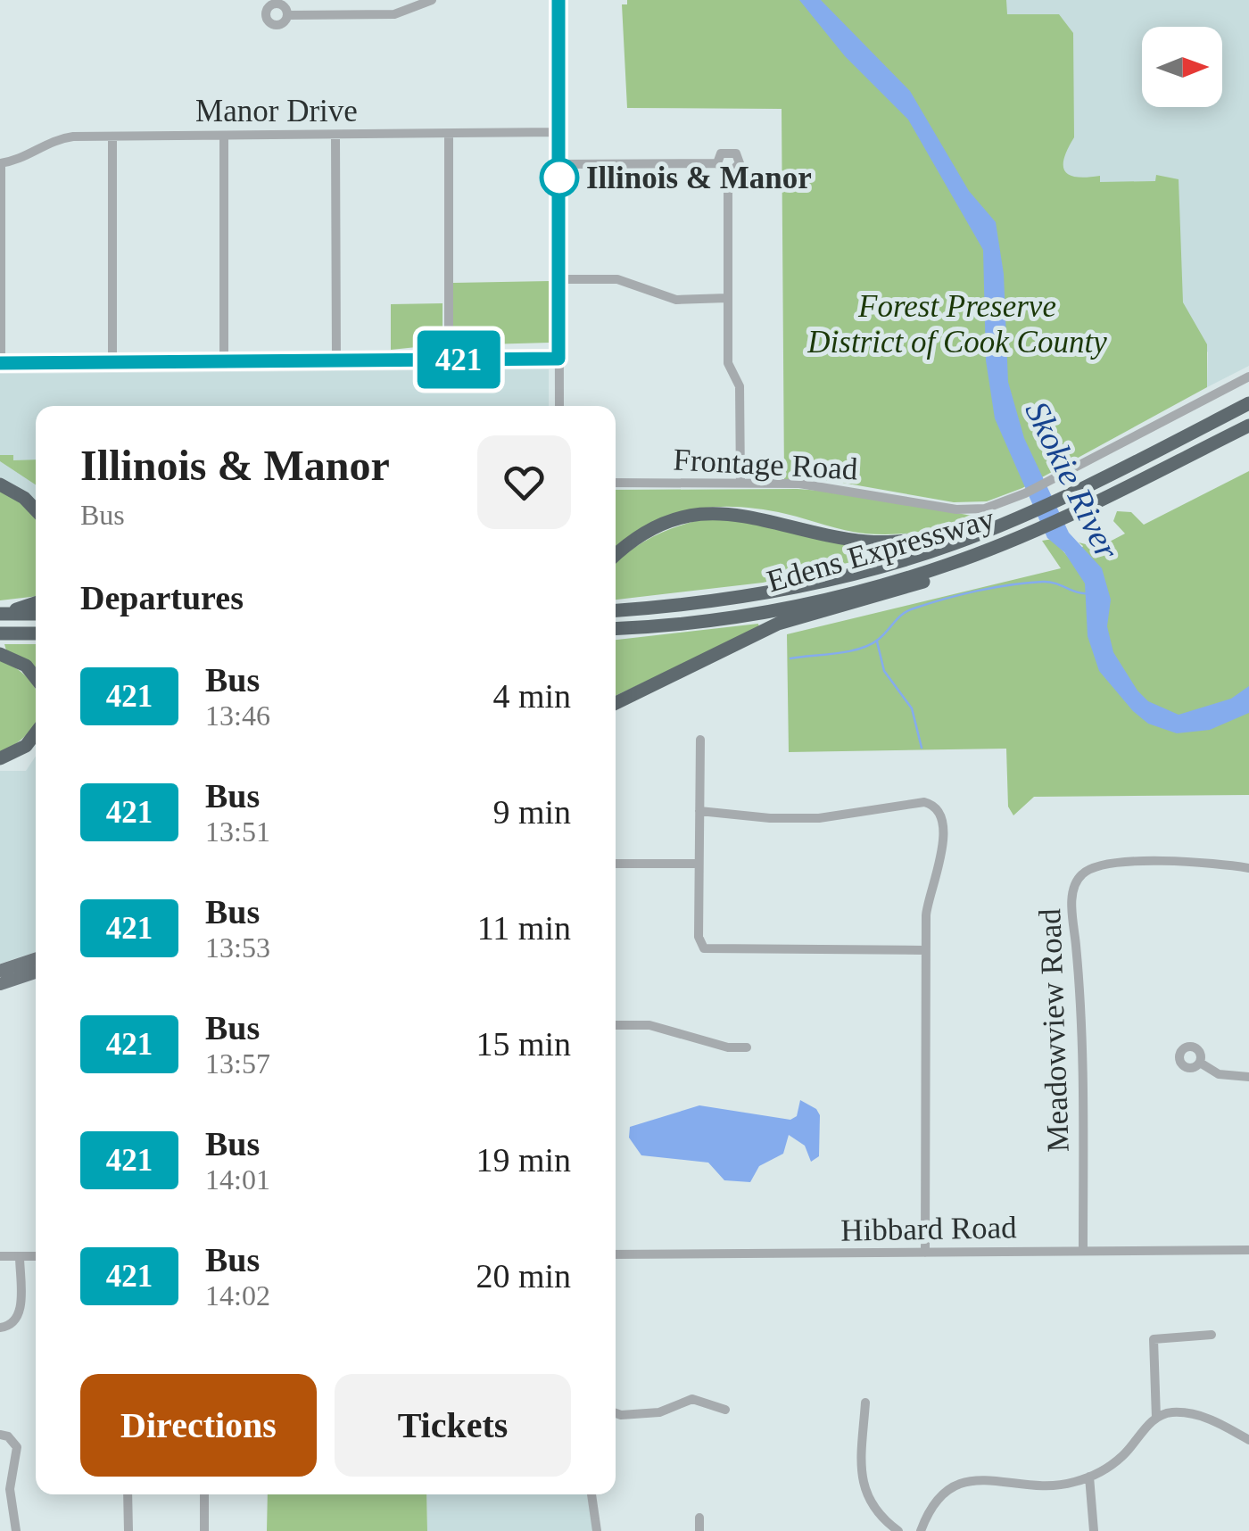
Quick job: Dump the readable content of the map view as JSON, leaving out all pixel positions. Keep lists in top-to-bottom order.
{
  "streets": {
    "highway": ["Edens Expressway"],
    "street": [
      "Manor Drive",
      "Frontage Road",
      "Meadowview Road",
      "Hibbard Road"
    ]
  },
  "crossings": [
    ["Meadowview Road", "Hibbard Road"]
  ],
  "water": ["Skokie River"],
  "parks": ["Forest Preserve District of Cook County"],
  "places": ["Illinois & Manor"],
  "lines": ["bus line 421"],
  "north": "right",
  "page": {
    "on_map": "421",
    "heading": [
      ["Illinois & Manor", "Bus"],
      "Departures"
    ],
    "list": [
      {
        "mark": "421",
        "name": "Bus",
        "note": "13:46",
        "value": "4 min"
      },
      {
        "mark": "421",
        "name": "Bus",
        "note": "13:51",
        "value": "9 min"
      },
      {
        "mark": "421",
        "name": "Bus",
        "note": "13:53",
        "value": "11 min"
      },
      {
        "mark": "421",
        "name": "Bus",
        "note": "13:57",
        "value": "15 min"
      },
      {
        "mark": "421",
        "name": "Bus",
        "note": "14:01",
        "value": "19 min"
      },
      {
        "mark": "421",
        "name": "Bus",
        "note": "14:02",
        "value": "20 min"
      }
    ],
    "buttons": ["Directions", "Tickets"]
  }
}
